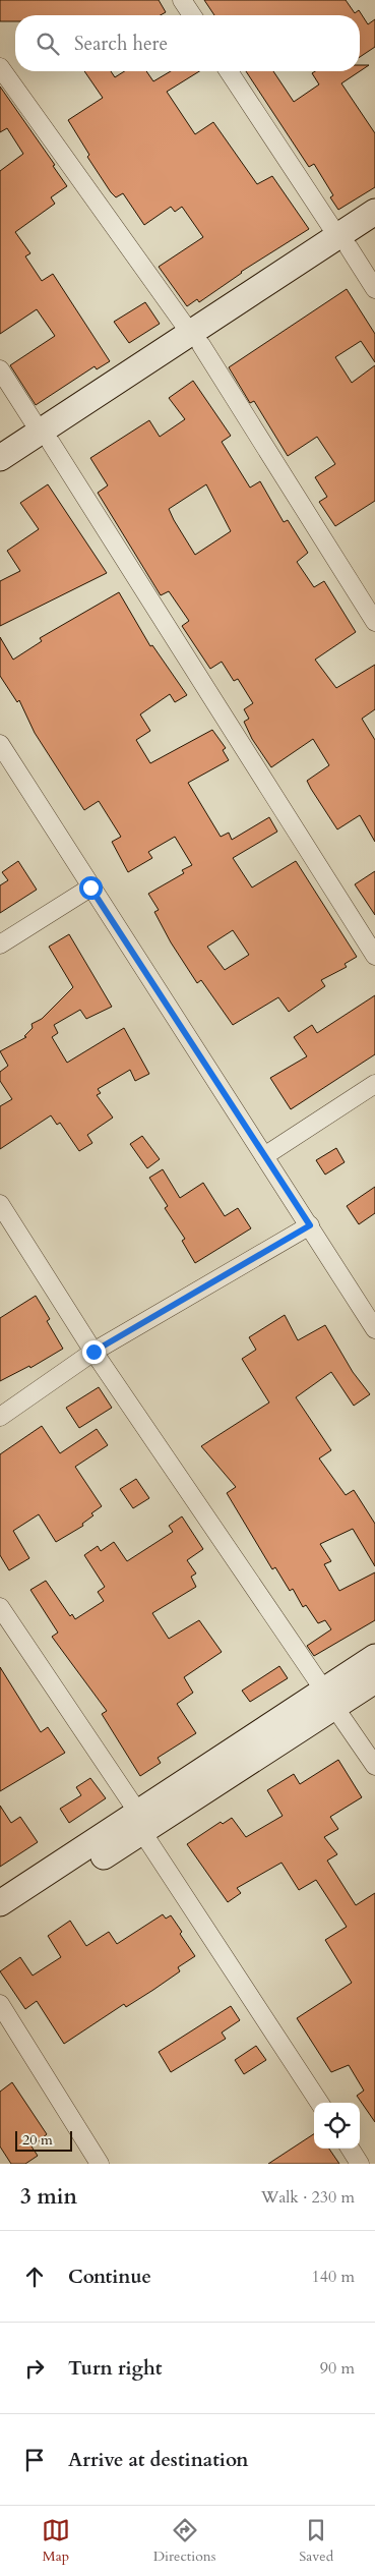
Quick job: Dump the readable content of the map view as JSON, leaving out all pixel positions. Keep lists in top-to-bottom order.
{
  "scale_bar": "20 m",
  "page": {
    "search": "Search here",
    "scale": "20 m",
    "heading": ["3 min", "Walk · 230 m"],
    "list": [
      ["Continue", "140 m"],
      ["Turn right", "90 m"],
      "Arrive at destination"
    ],
    "nav": ["Map", "Directions", "Saved"]
  }
}
